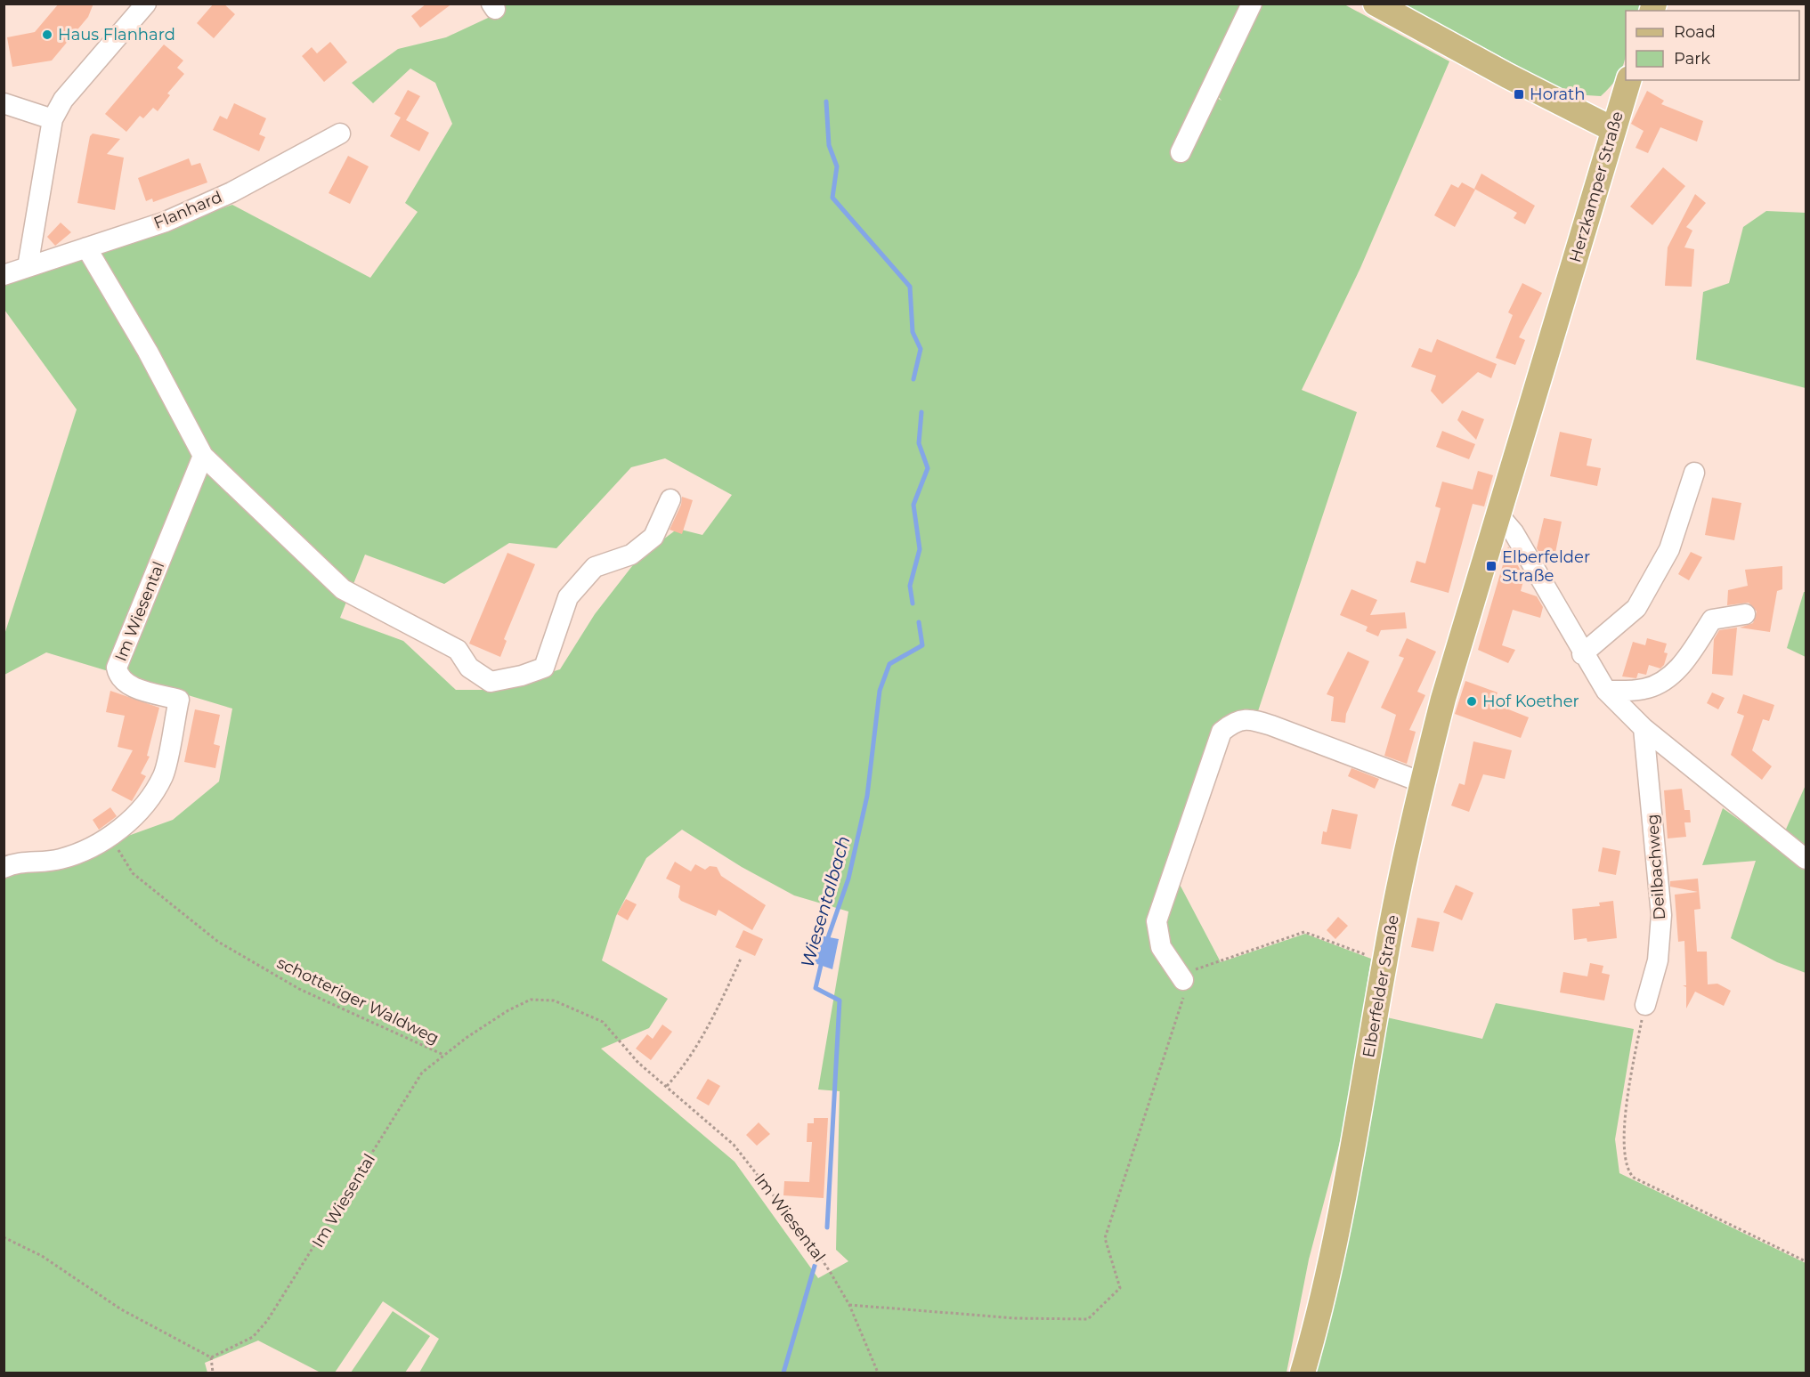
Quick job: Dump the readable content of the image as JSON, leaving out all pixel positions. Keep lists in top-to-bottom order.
{
  "streets": {
    "main road": ["Herzkamper Straße", "Elberfelder Straße"],
    "street": ["Flanhard", "Im Wiesental", "Deilbachweg"],
    "path": ["schotteriger Waldweg"]
  },
  "crossings": [
    ["Herzkamper Straße", "Elberfelder Straße"],
    ["Im Wiesental", "schotteriger Waldweg"]
  ],
  "water": ["Wiesentalbach"],
  "places": {
    "other": ["Haus Flanhard", "Hof Koether"],
    "transit": ["Horath", "Elberfelder Straße"]
  },
  "legend": ["Road", "Park"]
}
